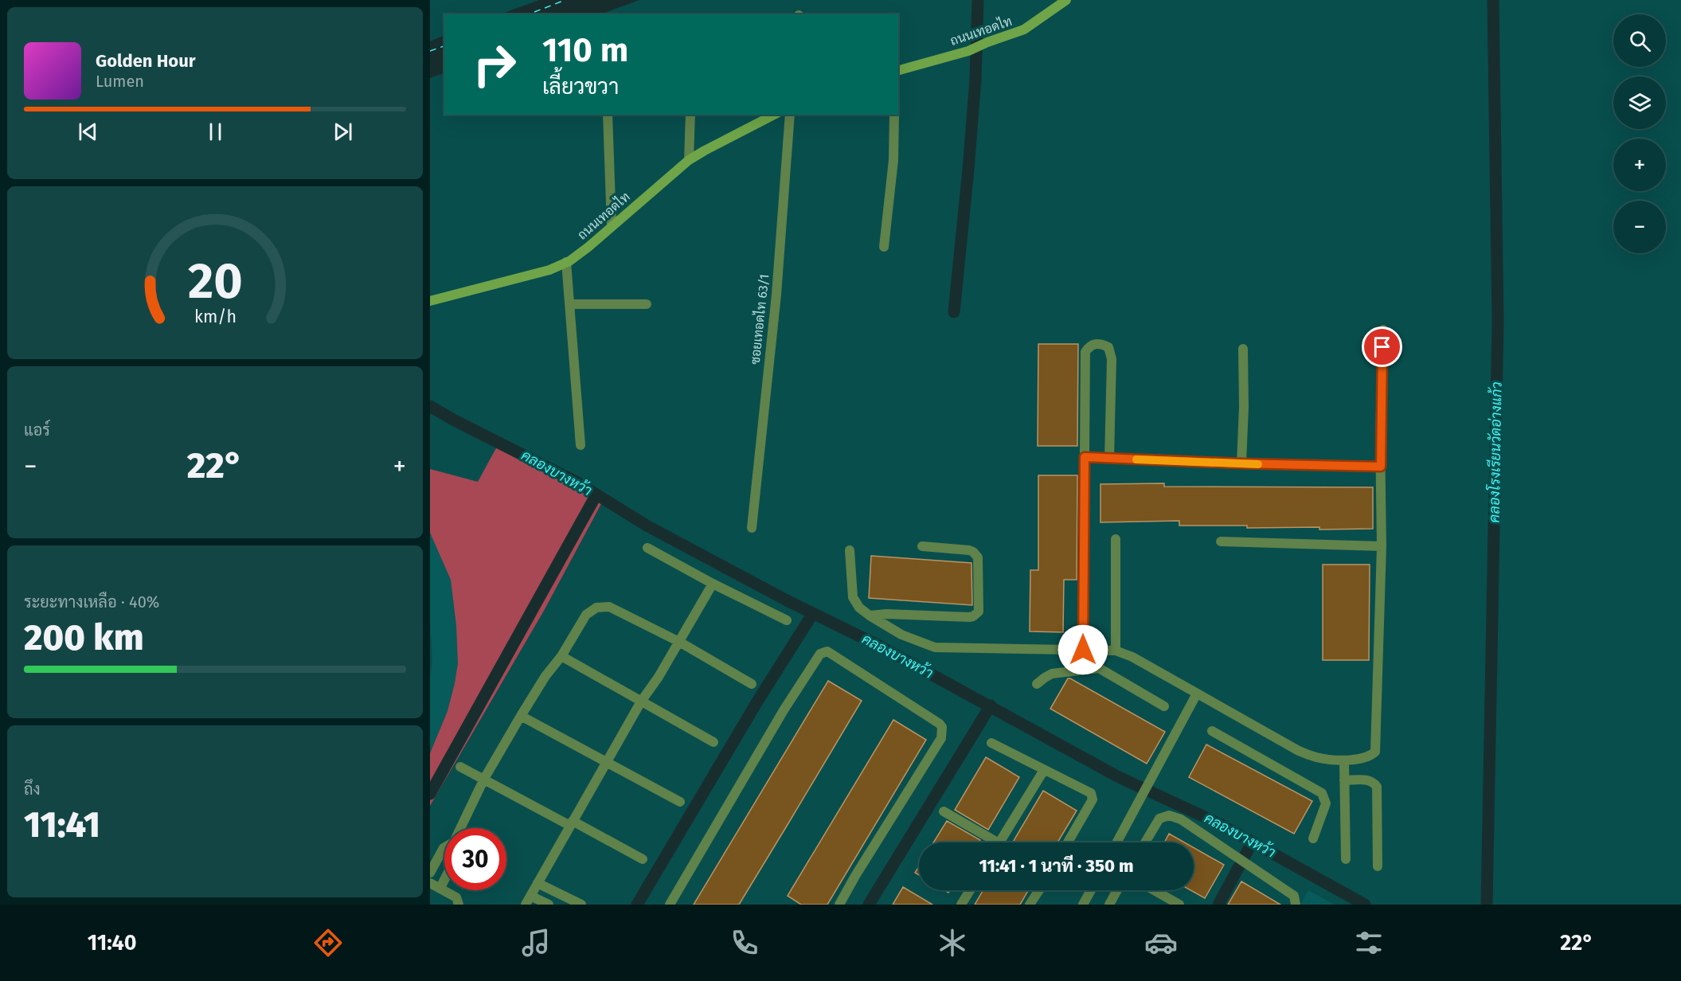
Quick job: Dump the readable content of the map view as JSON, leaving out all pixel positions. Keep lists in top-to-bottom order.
{
  "streets": {
    "main road": ["ถนนเทอดไท"],
    "street": ["ซอยเทอดไท 63/1"]
  },
  "water": ["คลองโรงเรียนวัดอ่างแก้ว", "คลองบางหว้า"],
  "page": {
    "map_buttons": ["+", "−"],
    "turn": ["110 m", "เลี้ยวขวา"],
    "song": ["Golden Hour", "Lumen"],
    "tile": [
      "แอร์",
      ["ระยะทางเหลือ · 40%", "200 km"],
      ["ถึง", "11:41"]
    ],
    "heat": ["−", "22°", "+"],
    "limit": "30",
    "trip": "11:41 · 1 นาที · 350 m",
    "tabs": ["11:40", "22°"],
    "gauge": ["20", "km/h"]
  }
}
